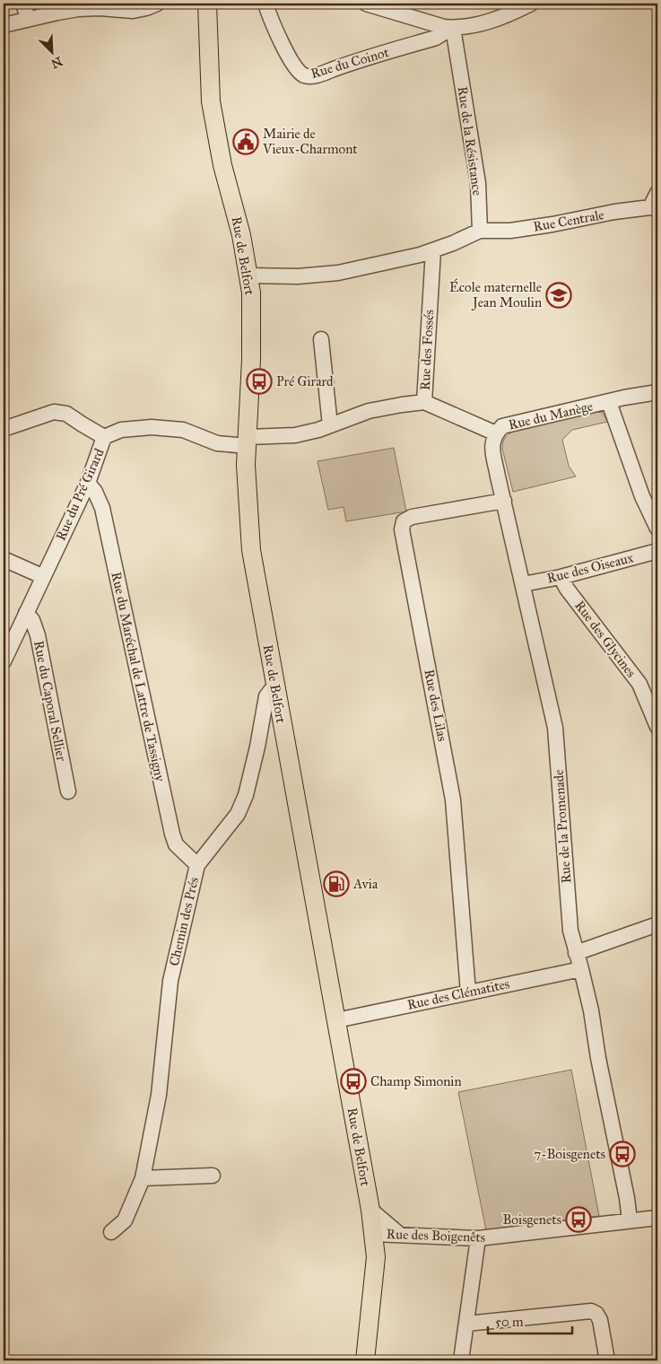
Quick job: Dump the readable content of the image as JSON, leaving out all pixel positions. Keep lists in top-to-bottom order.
{
  "streets": {
    "main road": ["Rue de Belfort"],
    "street": [
      "Rue du Coinot",
      "Rue de la Résistance",
      "Rue Centrale",
      "Rue des Fossés",
      "Rue du Manège",
      "Rue du Pré Girard",
      "Rue des Oiseaux",
      "Rue des Glycines",
      "Rue du Maréchal de Lattre de Tassigny",
      "Rue du Caporal Sellier",
      "Rue des Lilas",
      "Rue de la Promenade",
      "Chemin des Prés",
      "Rue des Clématites",
      "Rue des Boigenêts"
    ]
  },
  "crossings": [
    ["Rue du Coinot", "Rue de la Résistance"],
    ["Rue de la Résistance", "Rue Centrale"],
    ["Rue de Belfort", "Rue des Fossés"],
    ["Rue de Belfort", "Rue du Pré Girard"],
    ["Rue de Belfort", "Chemin des Prés"],
    ["Rue de Belfort", "Rue des Clématites"],
    ["Rue de Belfort", "Rue des Boigenêts"],
    ["Rue des Fossés", "Rue du Manège"],
    ["Rue des Fossés", "Rue du Pré Girard"],
    ["Rue du Manège", "Rue de la Promenade"],
    ["Rue du Pré Girard", "Rue du Maréchal de Lattre de Tassigny"],
    ["Rue du Pré Girard", "Rue du Caporal Sellier"],
    ["Rue des Oiseaux", "Rue des Glycines"],
    ["Rue des Oiseaux", "Rue de la Promenade"],
    ["Rue du Maréchal de Lattre de Tassigny", "Chemin des Prés"],
    ["Rue des Lilas", "Rue de la Promenade"],
    ["Rue des Lilas", "Rue des Clématites"],
    ["Rue de la Promenade", "Rue des Clématites"],
    ["Rue de la Promenade", "Rue des Boigenêts"]
  ],
  "places": {
    "public building": ["Mairie de Vieux-Charmont"],
    "school or university": ["École maternelle Jean Moulin"],
    "bus stop": [
      "Pré Girard",
      "Champ Simonin",
      "7-Boisgenets",
      "Boisgenets"
    ],
    "fuel station": ["Avia"]
  },
  "scale_bar": "50 m",
  "north": "bottom right"
}
